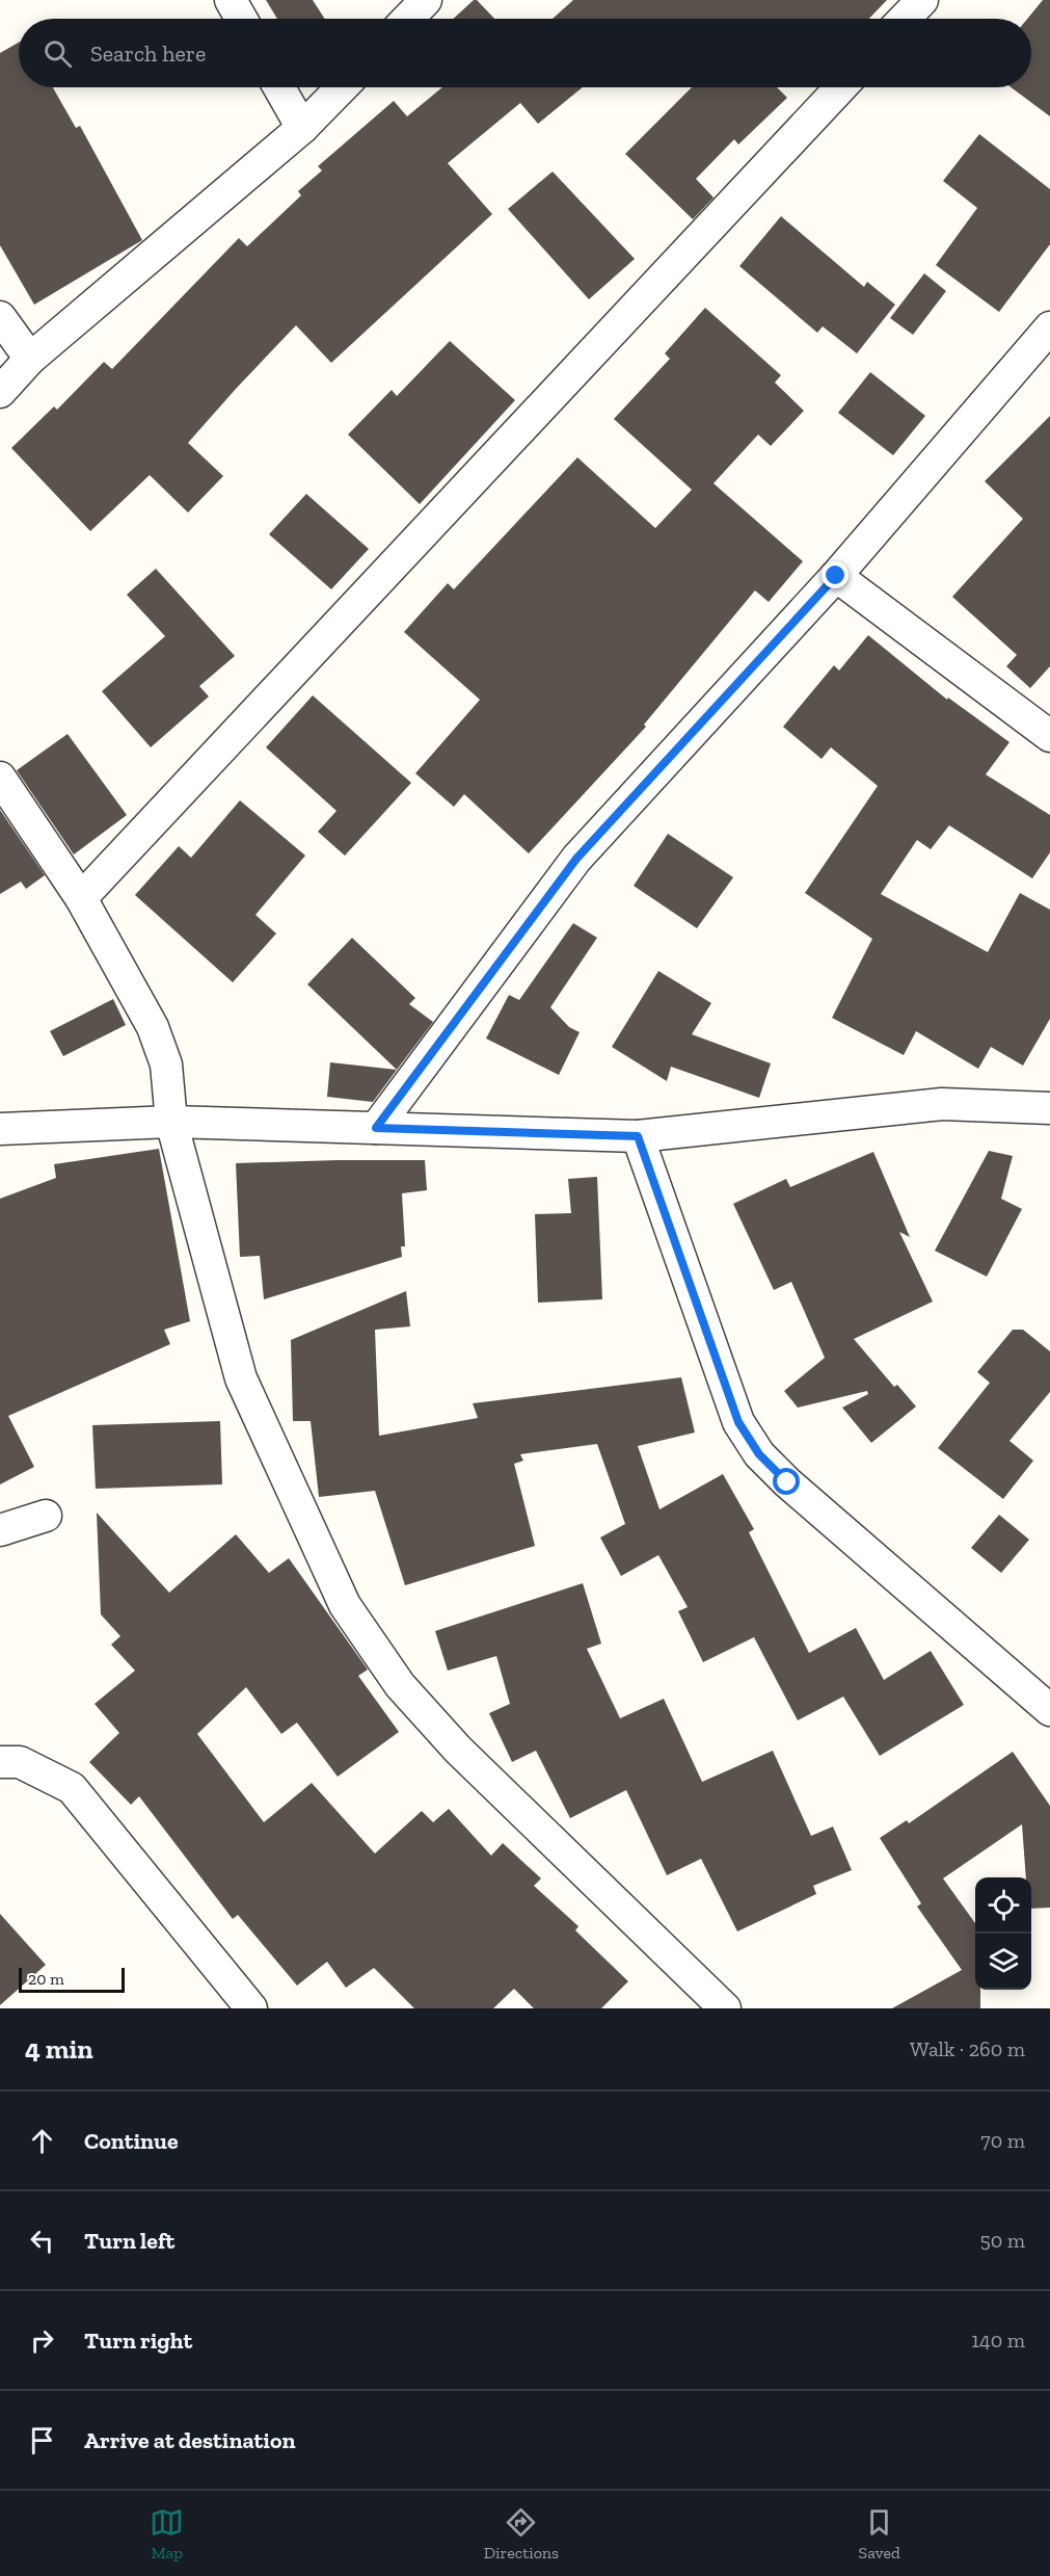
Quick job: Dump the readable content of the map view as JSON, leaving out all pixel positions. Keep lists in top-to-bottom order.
{
  "scale_bar": "20 m",
  "page": {
    "search": "Search here",
    "scale": "20 m",
    "heading": ["4 min", "Walk · 260 m"],
    "list": [
      ["Continue", "70 m"],
      ["Turn left", "50 m"],
      ["Turn right", "140 m"],
      "Arrive at destination"
    ],
    "nav": ["Map", "Directions", "Saved"]
  }
}
